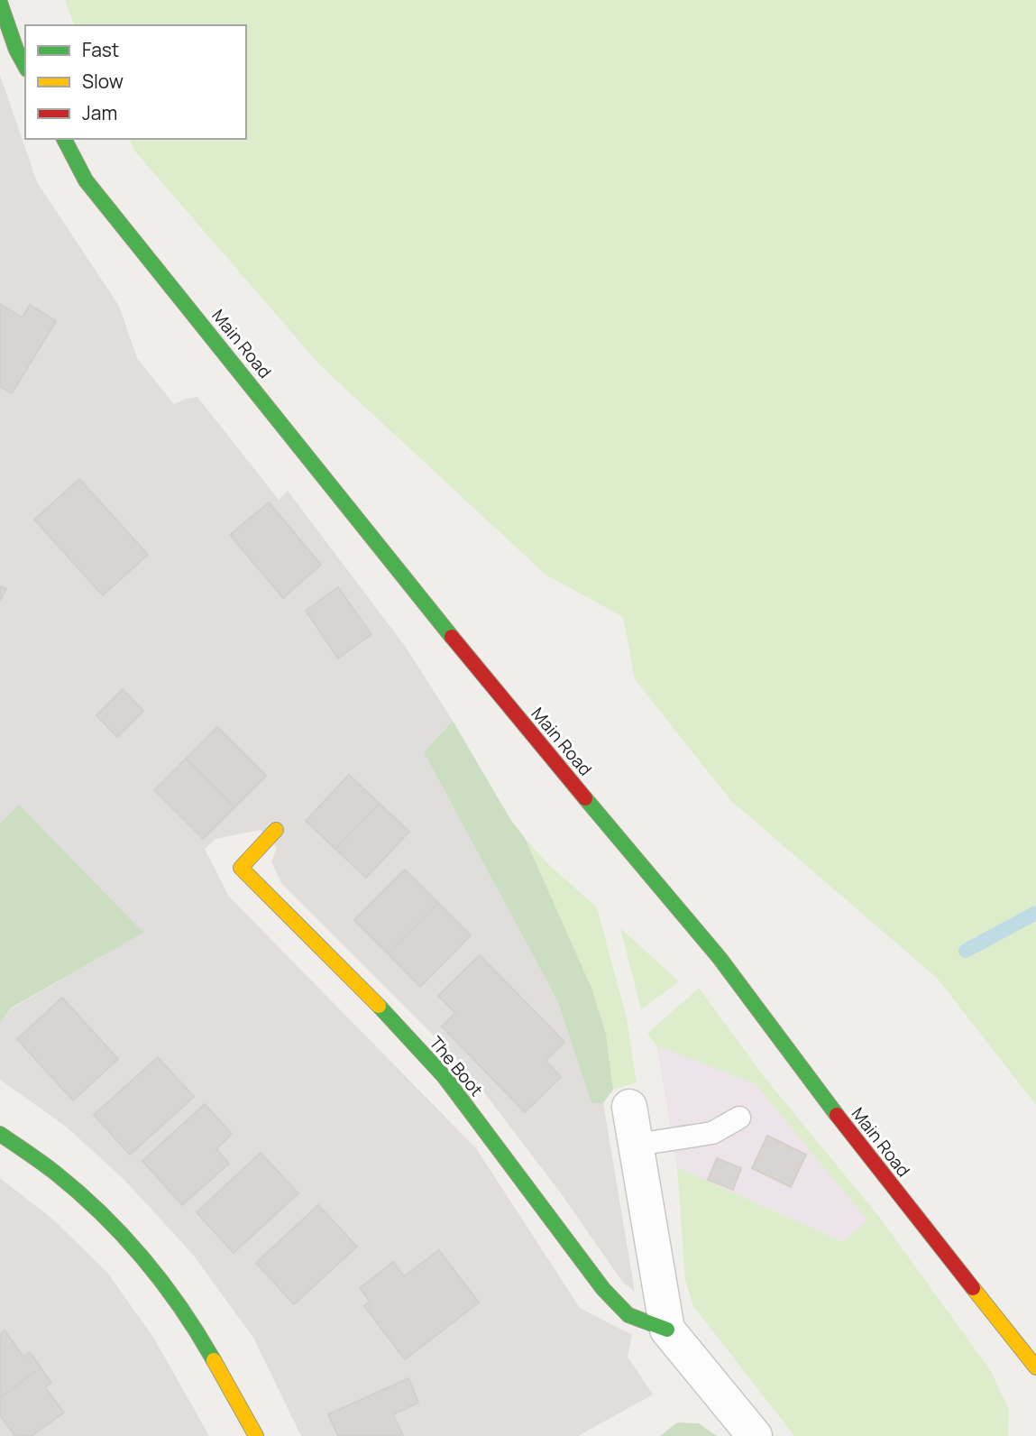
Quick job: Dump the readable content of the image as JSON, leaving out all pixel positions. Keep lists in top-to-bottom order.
{
  "streets": {
    "main road": ["Main Road", "The Boot"]
  },
  "legend": ["Fast", "Slow", "Jam"]
}
